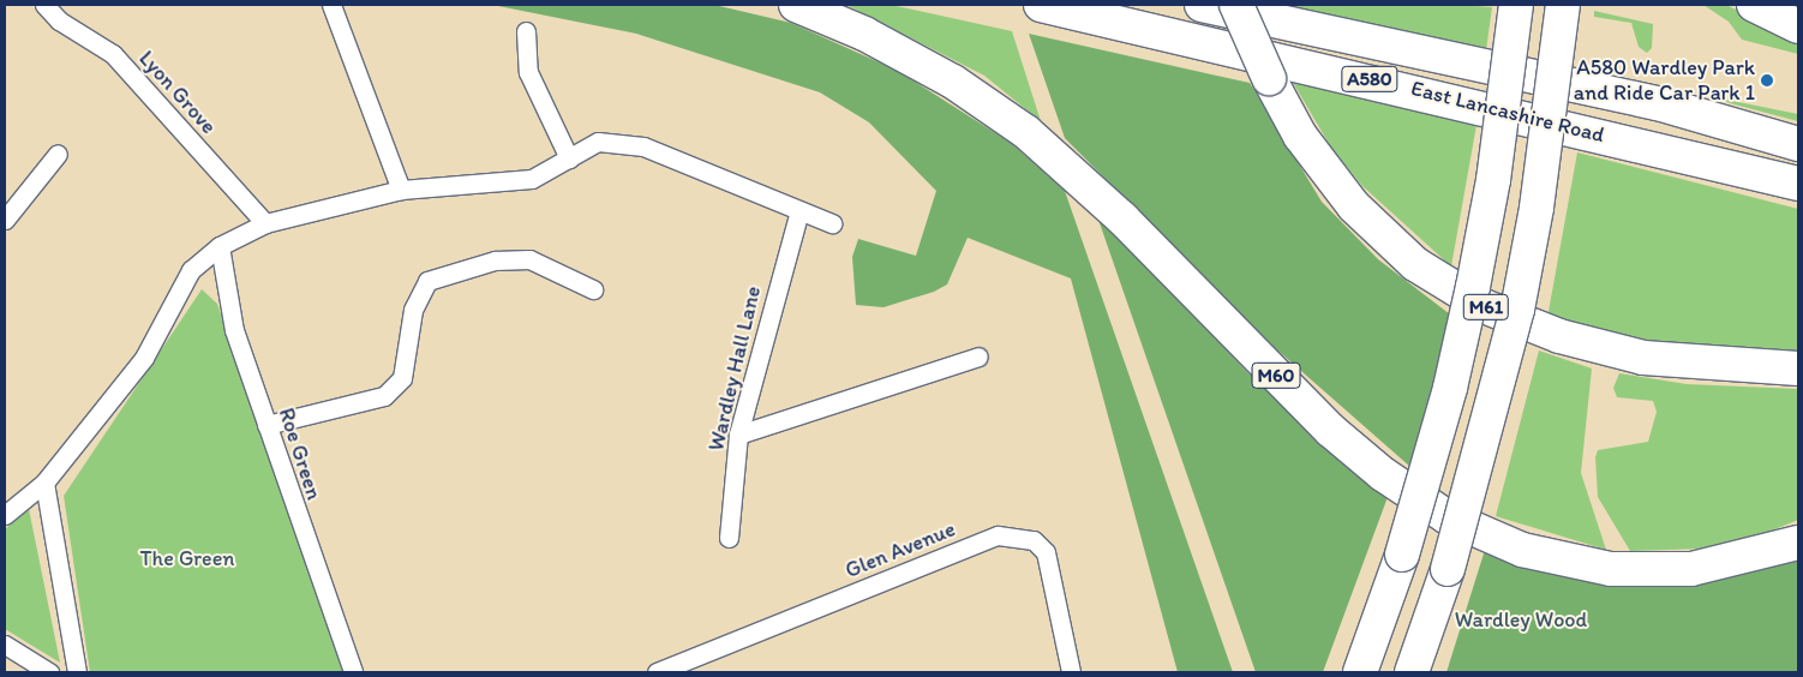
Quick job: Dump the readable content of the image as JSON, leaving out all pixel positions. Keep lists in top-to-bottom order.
{
  "streets": {
    "highway": [
      "A580",
      "East Lancashire Road",
      "M61",
      "M60"
    ],
    "street": [
      "Lyon Grove",
      "Wardley Hall Lane",
      "Roe Green",
      "Glen Avenue"
    ]
  },
  "parks": ["The Green", "Wardley Wood"],
  "places": ["A580 Wardley Park and Ride Car Park 1"]
}
